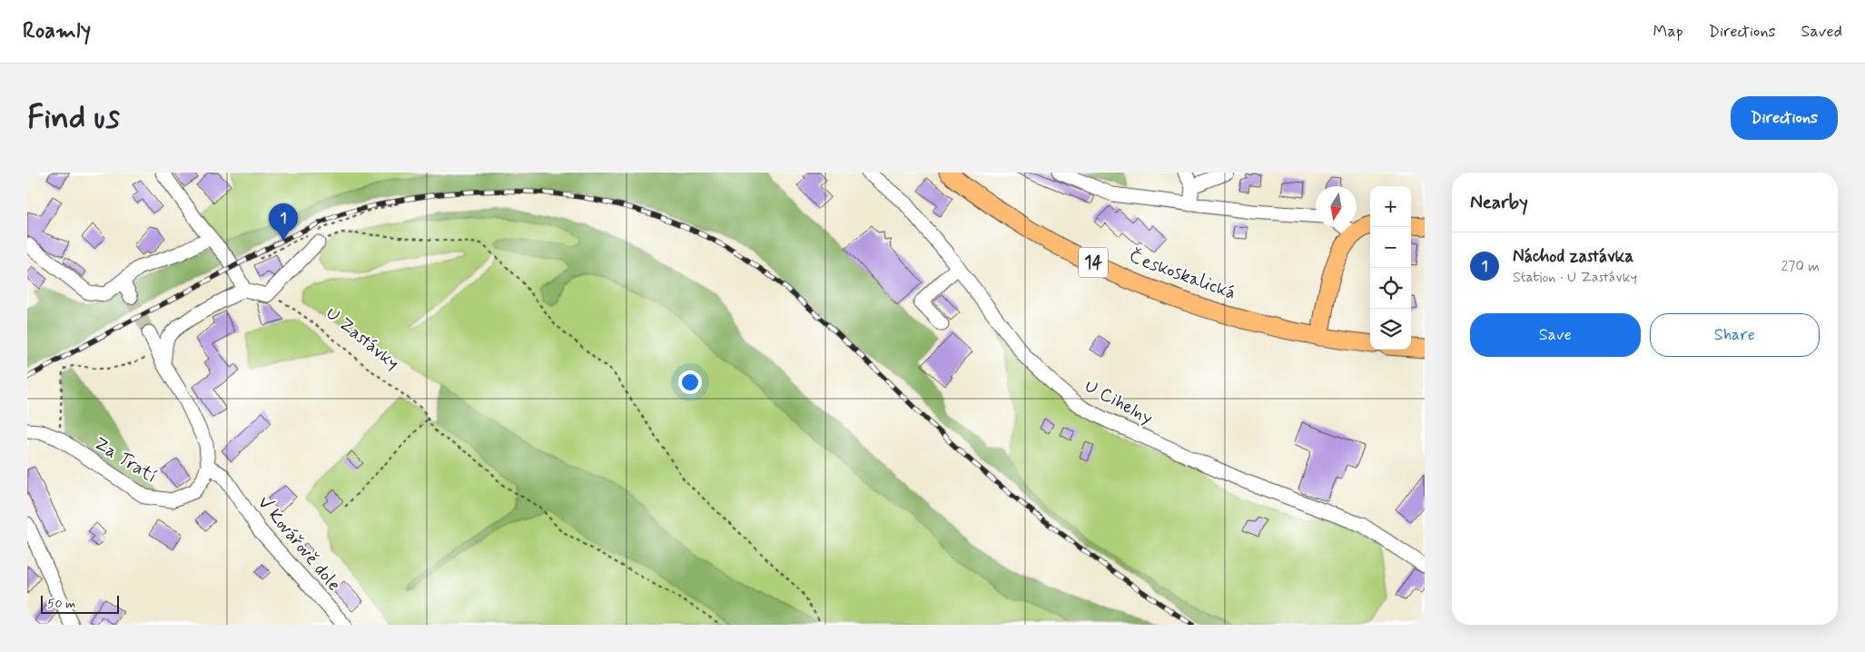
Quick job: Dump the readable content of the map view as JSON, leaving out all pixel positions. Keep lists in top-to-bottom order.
{
  "streets": {
    "main road": ["14", "Českoskalická"],
    "street": ["U Cihelny", "Za Tratí", "V Kovářově dole"],
    "path": ["U Zastávky"]
  },
  "crossings": [
    ["Za Tratí", "V Kovářově dole"]
  ],
  "scale_bar": "50 m",
  "north": "bottom",
  "page": {
    "header": "Roamly",
    "nav": ["Map", "Directions", "Saved"],
    "buttons": [
      "Directions",
      ["Save", "Share"]
    ],
    "title": "Find us",
    "heading": "Nearby",
    "map_buttons": ["+", "−"],
    "pins": "1",
    "list": [
      {
        "mark": "1",
        "name": "Náchod zastávka",
        "note": "Station · U Zastávky",
        "value": "270 m"
      }
    ],
    "scale": "50 m"
  }
}
